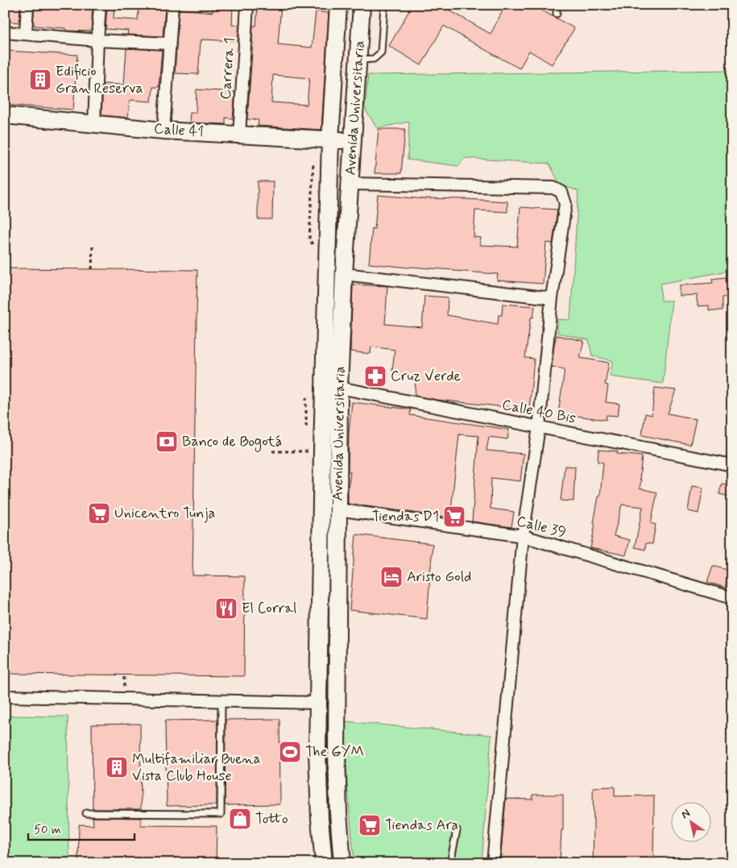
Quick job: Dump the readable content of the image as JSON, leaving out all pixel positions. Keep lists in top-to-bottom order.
{
  "streets": {
    "main road": ["Avenida Universitaria", "Calle 41"],
    "street": ["Carrera 1", "Calle 40 Bis", "Calle 39"]
  },
  "crossings": [
    ["Carrera 1", "Calle 41"],
    ["Avenida Universitaria", "Calle 41"],
    ["Avenida Universitaria", "Calle 40 Bis"],
    ["Avenida Universitaria", "Calle 39"]
  ],
  "places": {
    "building": ["Edificio Gran Reserva", "Multifamiliar Buena Vista Club House"],
    "pharmacy": ["Cruz Verde"],
    "bank": ["Banco de Bogotá"],
    "supermarket": ["Unicentro Tunja", "Tiendas D1", "Tiendas Ara"],
    "hotel": ["Aristo Gold"],
    "restaurant": ["El Corral"],
    "sports": ["The GYM"],
    "shop": ["Totto"]
  },
  "scale_bar": "50 m",
  "north": "top left"
}
